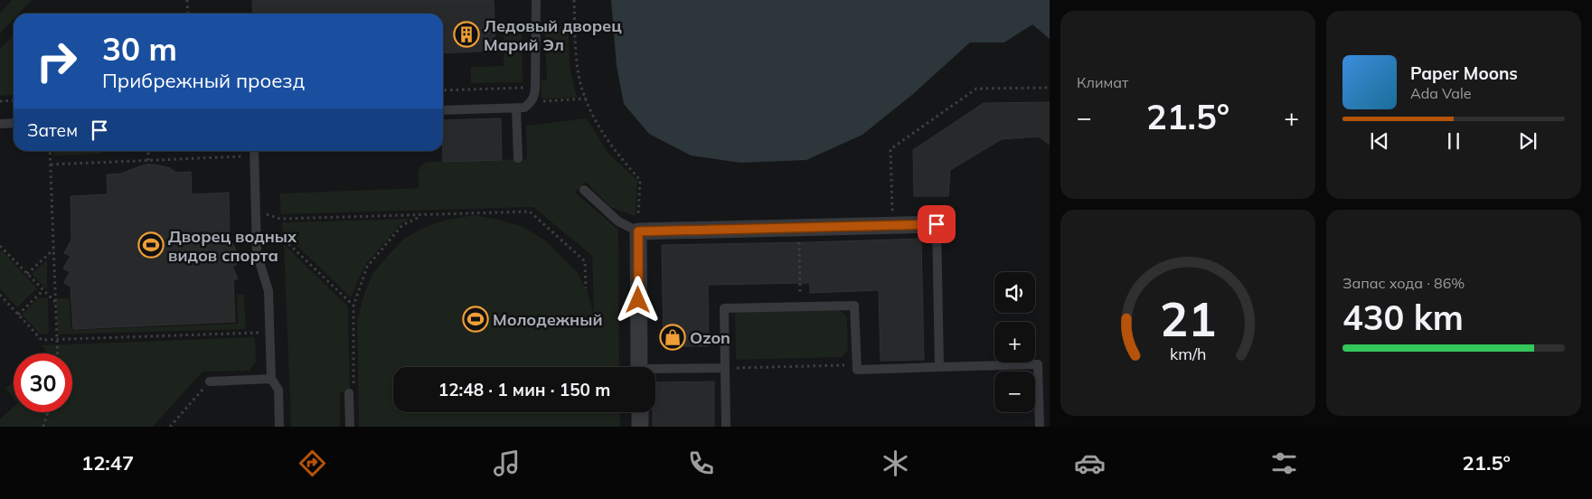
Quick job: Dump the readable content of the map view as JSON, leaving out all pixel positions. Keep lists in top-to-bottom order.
{
  "places": {
    "building": ["Ледовый дворец Марий Эл"],
    "sports": ["Дворец водных видов спорта", "Молодежный"],
    "shop": ["Ozon"]
  },
  "page": {
    "tile": [
      "Климат",
      ["Запас хода · 86%", "430 km"]
    ],
    "turn": ["30 m", "Прибрежный проезд"],
    "song": ["Paper Moons", "Ada Vale"],
    "heat": ["−", "21.5°", "+"],
    "then": "Затем",
    "map_buttons": ["+", "−"],
    "limit": "30",
    "trip": "12:48 · 1 мин · 150 m",
    "tabs": ["12:47", "21.5°"],
    "gauge": ["21", "km/h"]
  }
}
